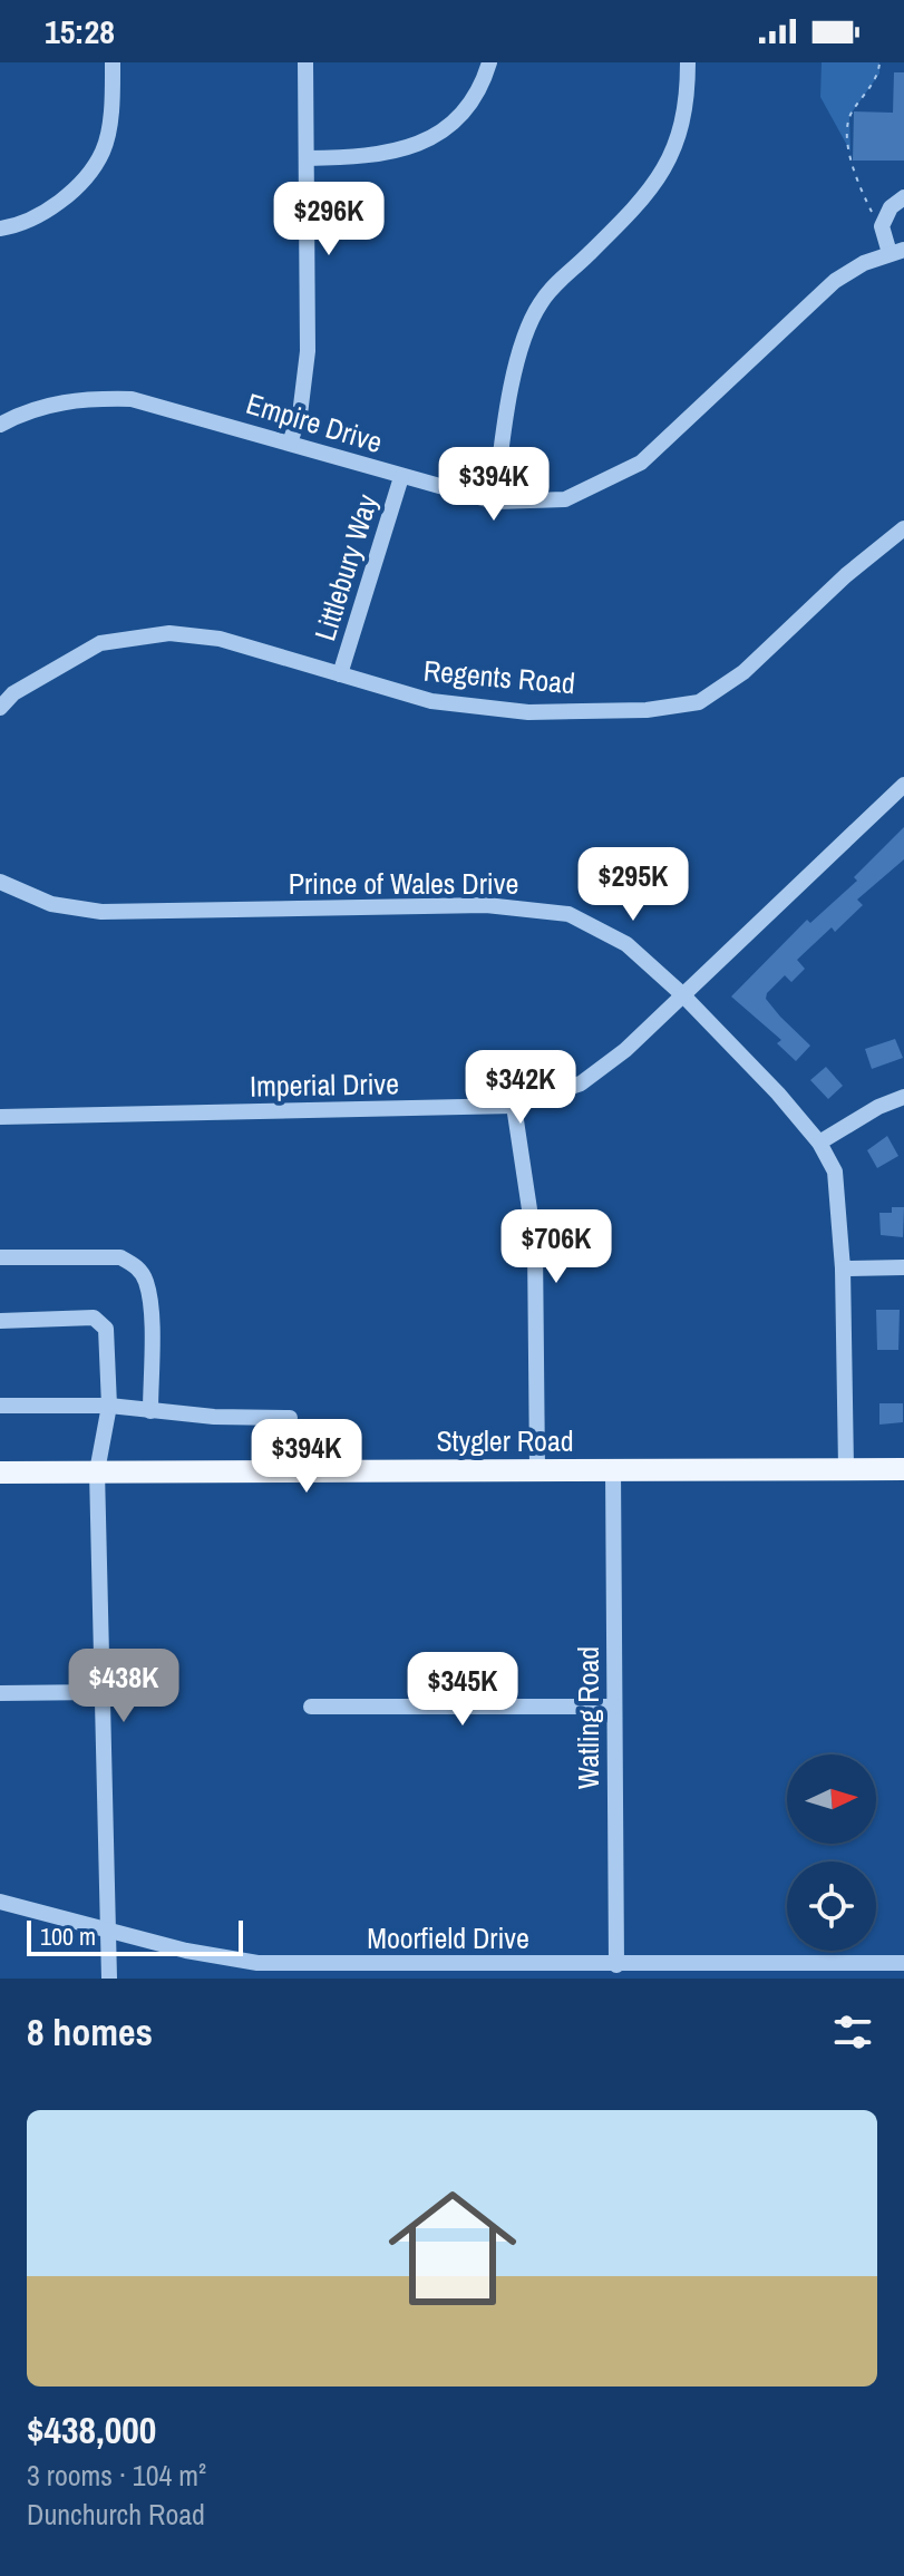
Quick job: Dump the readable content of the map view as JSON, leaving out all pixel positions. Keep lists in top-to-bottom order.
{
  "streets": {
    "main road": ["Stygler Road"],
    "street": [
      "Empire Drive",
      "Littlebury Way",
      "Regents Road",
      "Prince of Wales Drive",
      "Imperial Drive",
      "Watling Road",
      "Moorfield Drive"
    ]
  },
  "crossings": [
    ["Empire Drive", "Littlebury Way"],
    ["Littlebury Way", "Regents Road"],
    ["Prince of Wales Drive", "Imperial Drive"],
    ["Prince of Wales Drive", "Stygler Road"],
    ["Stygler Road", "Watling Road"],
    ["Watling Road", "Moorfield Drive"]
  ],
  "scale_bar": "100 m",
  "north": "right",
  "page": {
    "status": "15:28",
    "price": [
      "$296K",
      "$394K",
      "$295K",
      "$342K",
      "$706K",
      "$394K",
      "$438K",
      "$345K"
    ],
    "scale": "100 m",
    "heading": "8 homes",
    "list": [
      {
        "name": "$438,000",
        "note": "3 rooms · 104 m² · Dunchurch Road"
      }
    ]
  }
}
